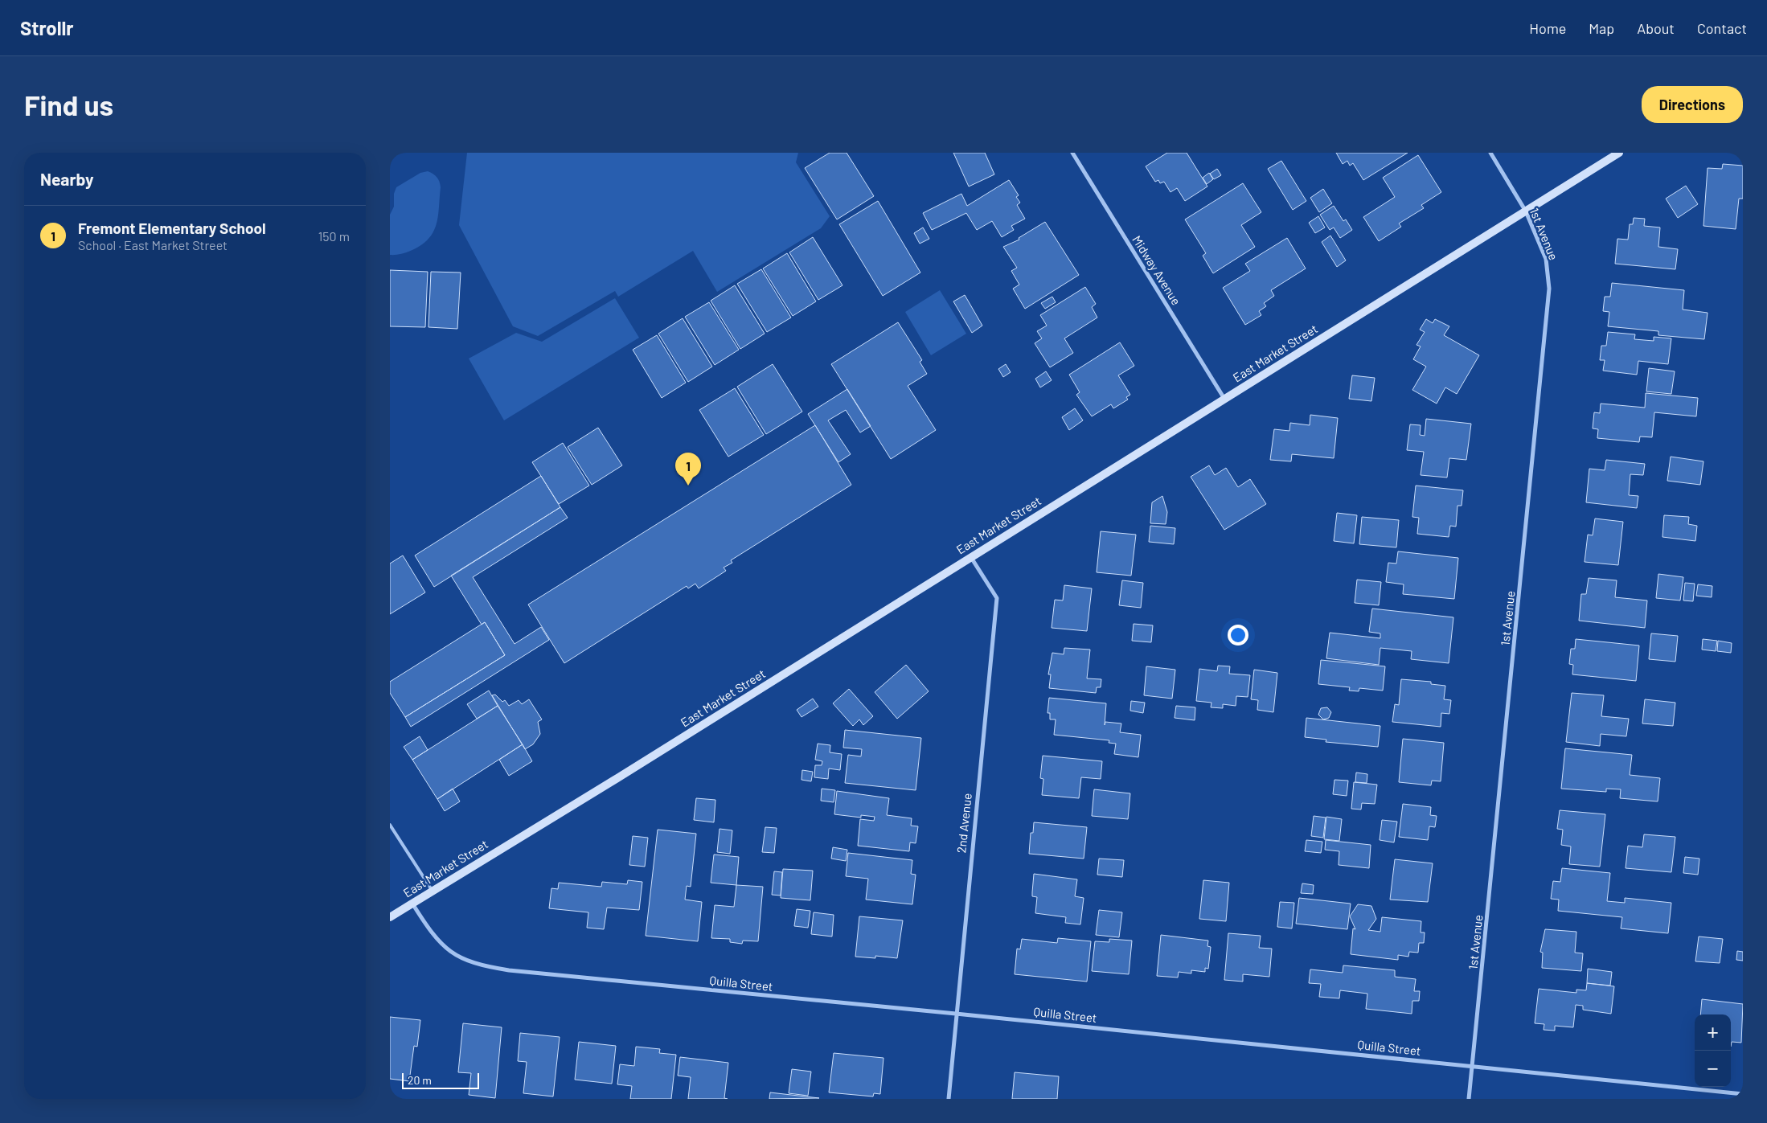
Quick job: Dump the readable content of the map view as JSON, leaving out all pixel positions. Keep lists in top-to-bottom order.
{
  "streets": {
    "main road": ["East Market Street"],
    "street": [
      "1st Avenue",
      "Midway Avenue",
      "2nd Avenue",
      "Quilla Street"
    ]
  },
  "crossings": [
    ["1st Avenue", "East Market Street"],
    ["1st Avenue", "Quilla Street"],
    ["Midway Avenue", "East Market Street"],
    ["East Market Street", "2nd Avenue"],
    ["East Market Street", "Quilla Street"],
    ["2nd Avenue", "Quilla Street"]
  ],
  "scale_bar": "20 m",
  "page": {
    "header": "Strollr",
    "nav": [
      "Home",
      "Map",
      "About",
      "Contact"
    ],
    "buttons": "Directions",
    "title": "Find us",
    "heading": "Nearby",
    "list": [
      {
        "mark": "1",
        "name": "Fremont Elementary School",
        "note": "School · East Market Street",
        "value": "150 m"
      }
    ],
    "pins": "1",
    "map_buttons": ["+", "−"],
    "scale": "20 m"
  }
}
